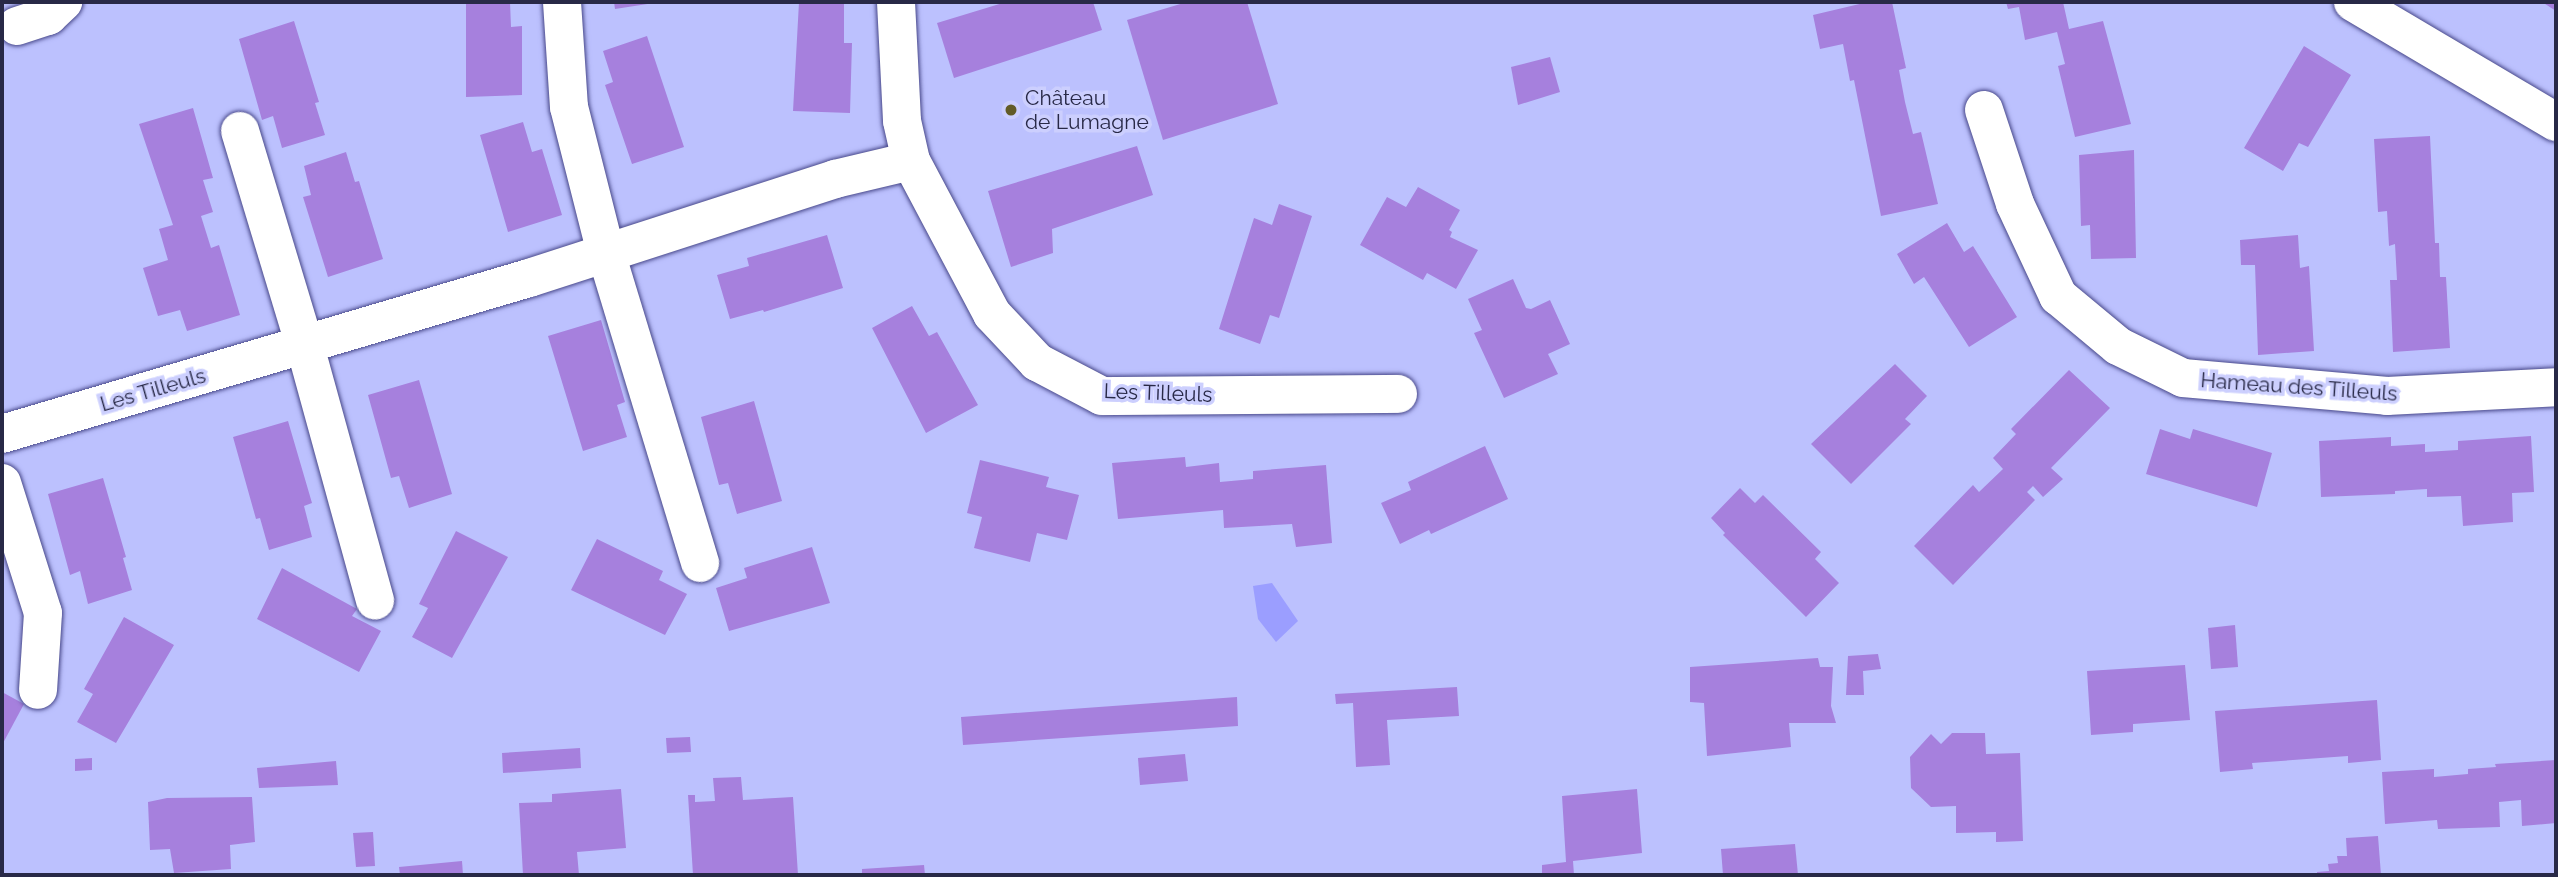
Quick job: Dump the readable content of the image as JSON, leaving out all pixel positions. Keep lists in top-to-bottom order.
{
  "streets": {
    "street": ["Hameau des Tilleuls", "Les Tilleuls"]
  },
  "places": ["Château de Lumagne"]
}
